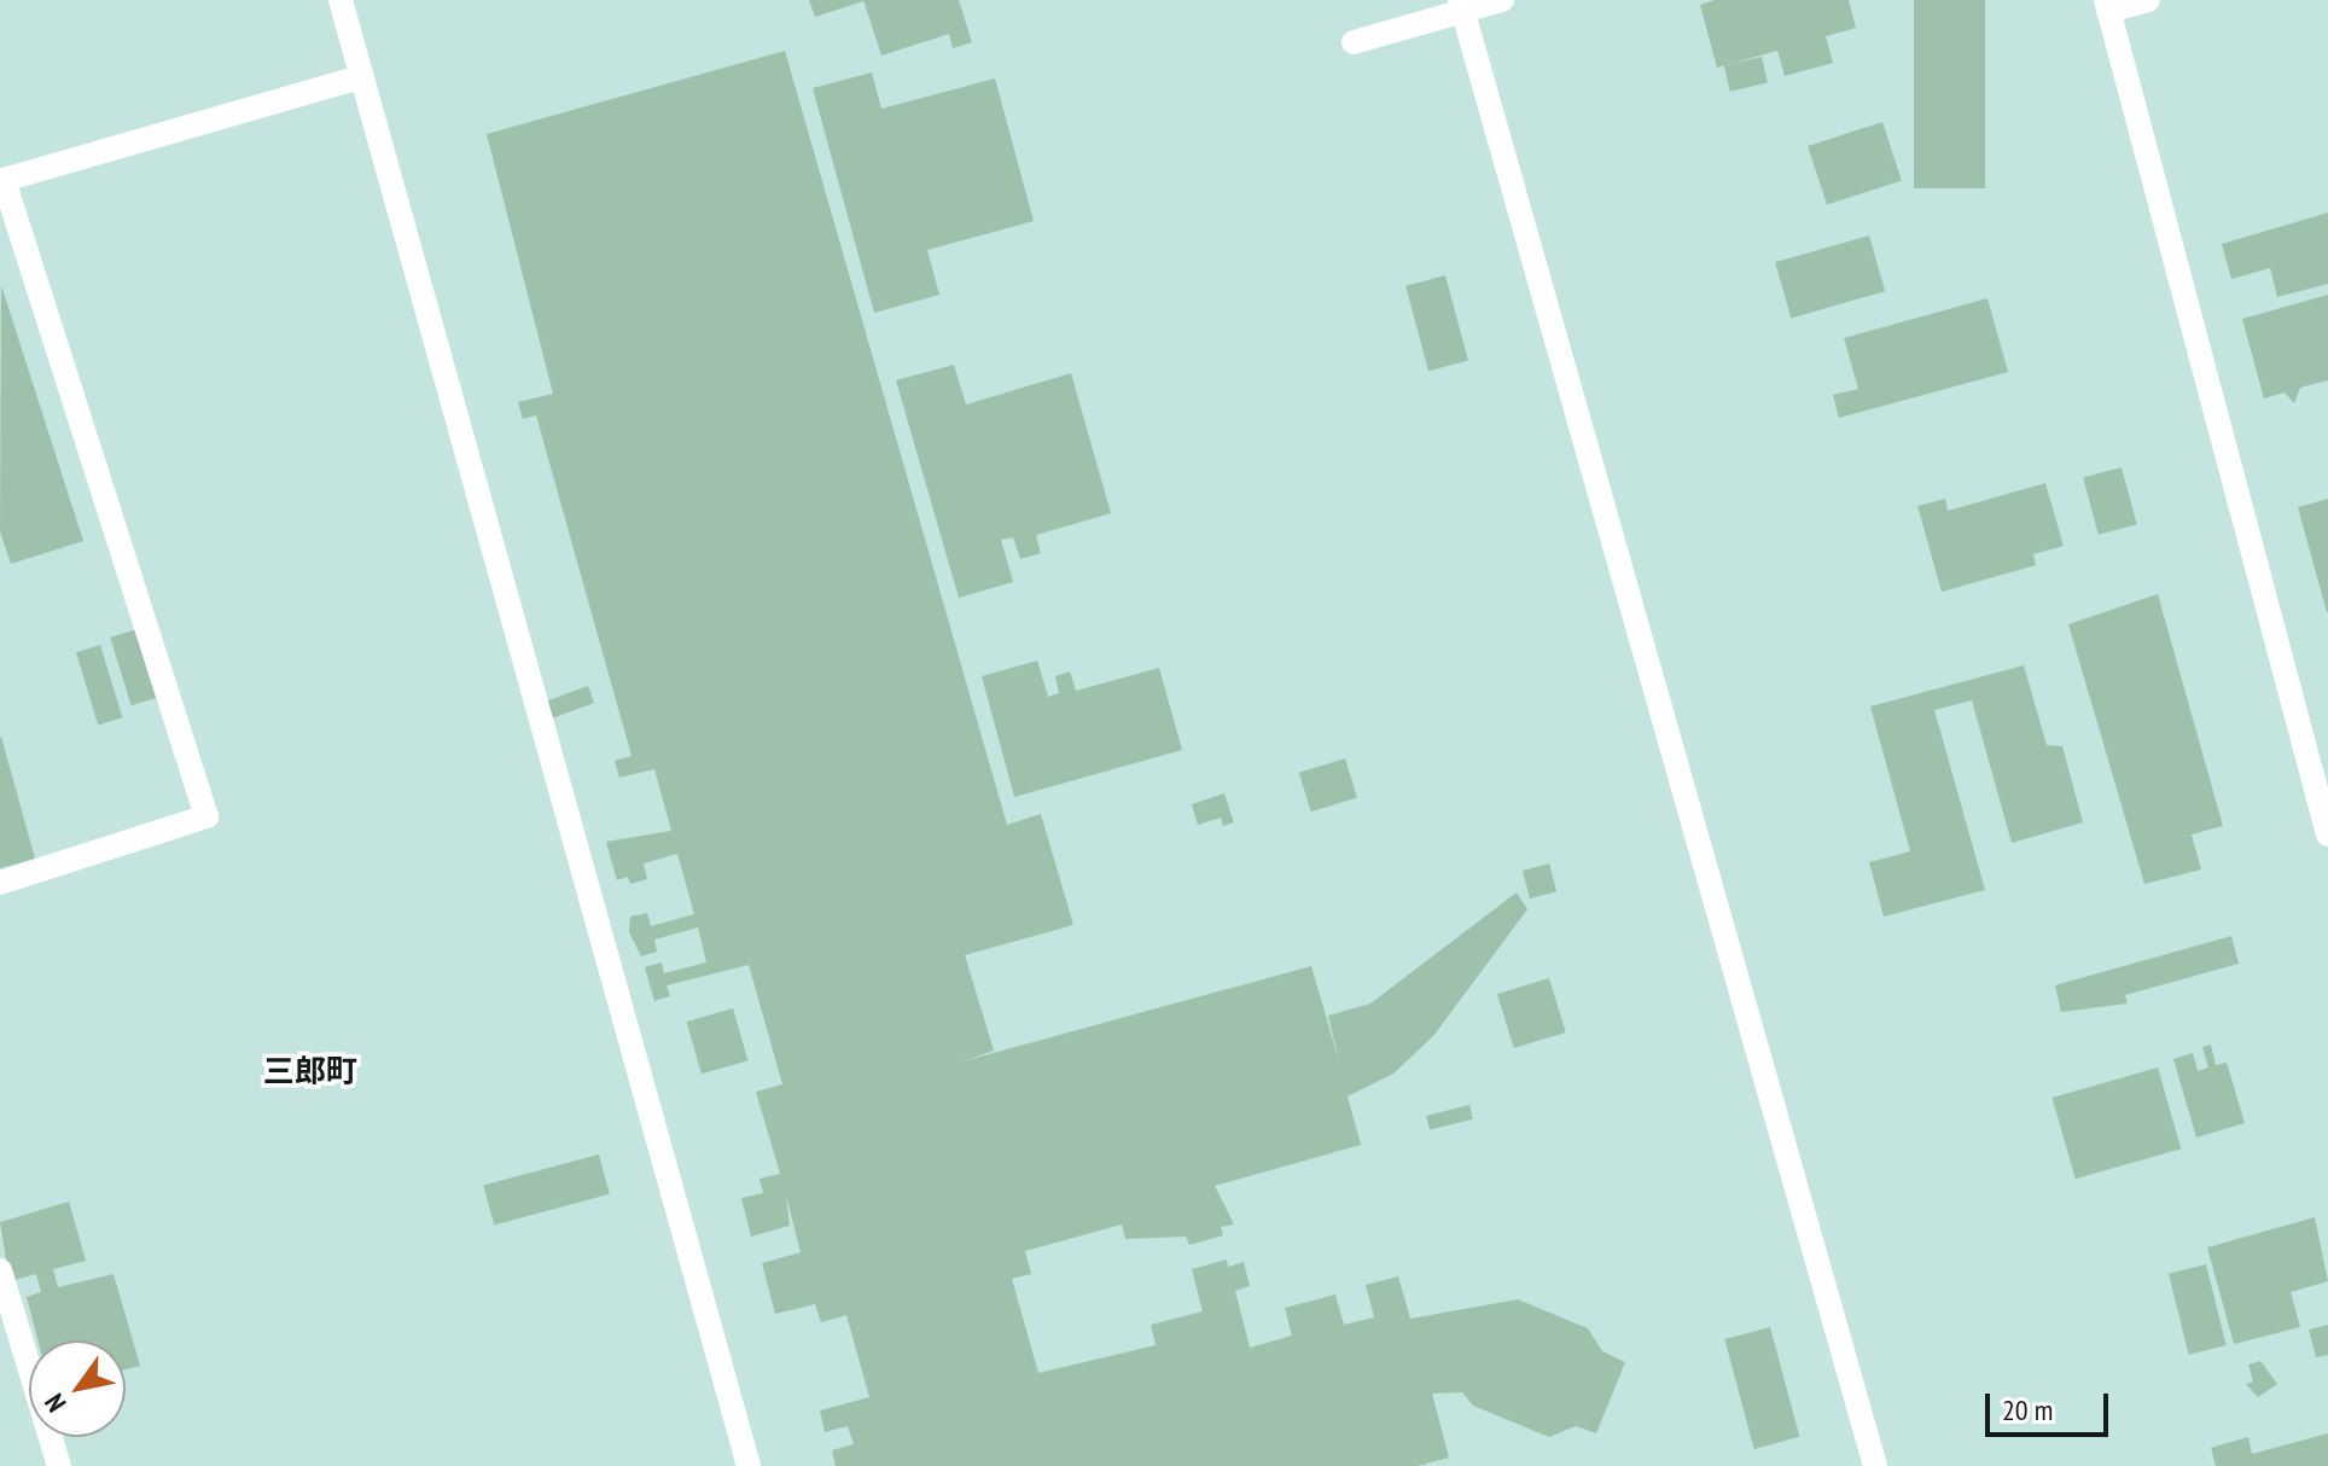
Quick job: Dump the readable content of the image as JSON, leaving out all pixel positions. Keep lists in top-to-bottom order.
{
  "districts": ["三郎町"],
  "scale_bar": "20 m",
  "north": "bottom left"
}
